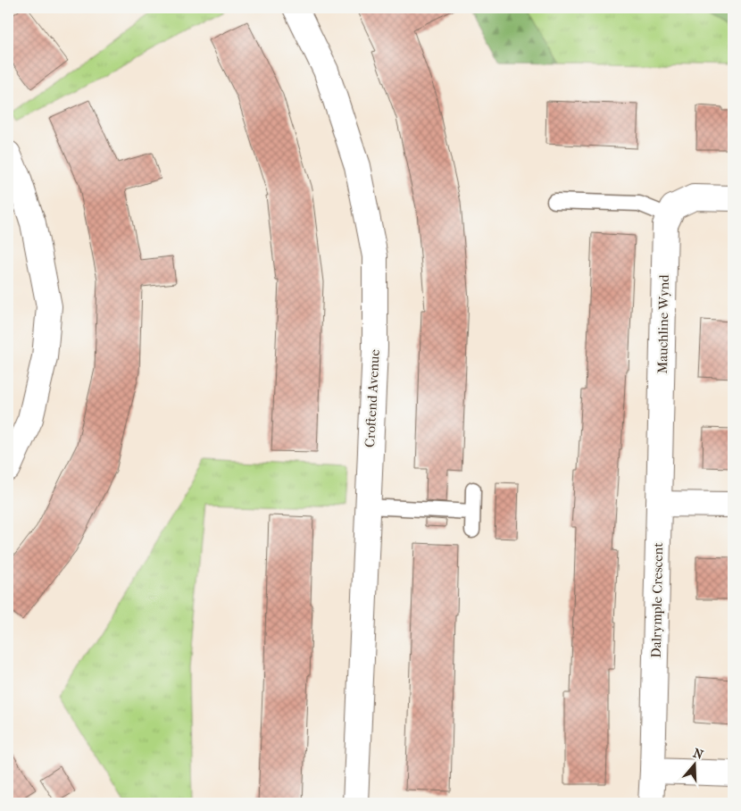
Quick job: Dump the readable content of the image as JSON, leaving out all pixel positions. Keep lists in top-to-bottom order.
{
  "streets": {
    "street": ["Mauchline Wynd", "Croftend Avenue", "Dalrymple Crescent"]
  },
  "crossings": [
    ["Mauchline Wynd", "Dalrymple Crescent"]
  ],
  "north": "top"
}
